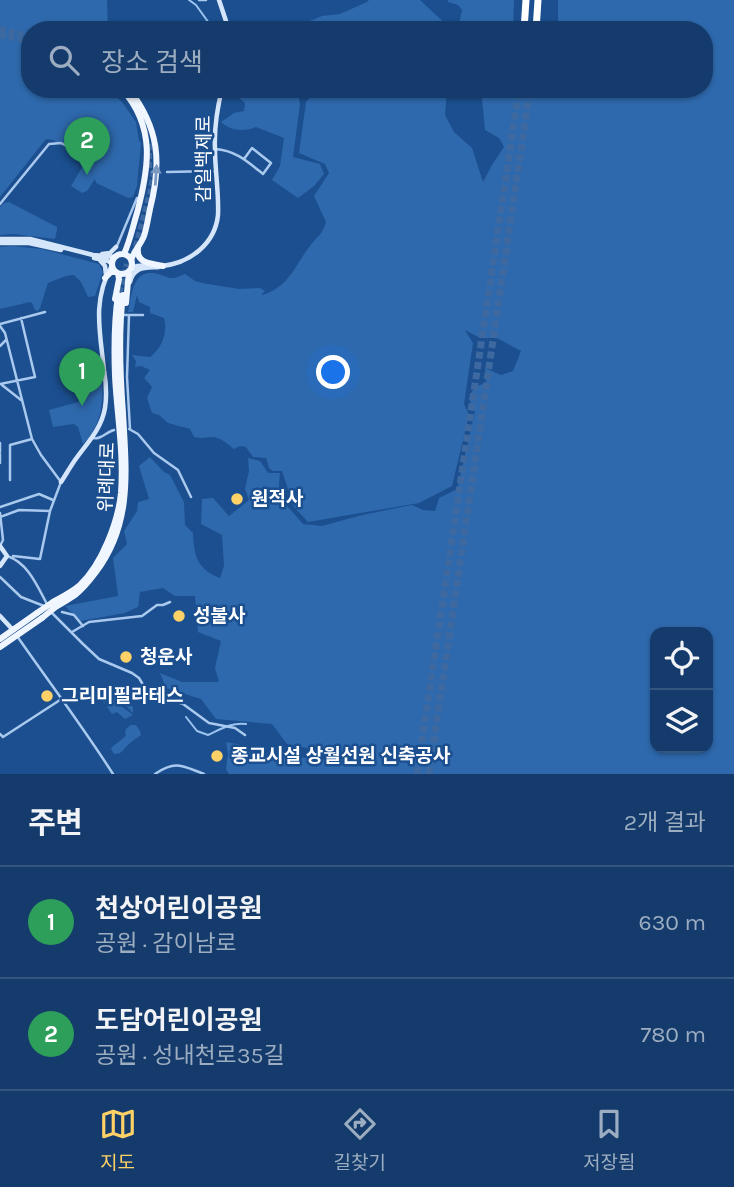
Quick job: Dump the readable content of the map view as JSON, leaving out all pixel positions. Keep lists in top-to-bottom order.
{
  "streets": {
    "main road": ["감일백제로", "위례대로"]
  },
  "places": [
    "원적사",
    "성불사",
    "청운사",
    "그리미필라테스",
    "종교시설 상월선원 신축공사"
  ],
  "page": {
    "search": "장소 검색",
    "pins": ["2", "1"],
    "heading": ["주변", "2개 결과"],
    "list": [
      {
        "mark": "1",
        "name": "천상어린이공원",
        "note": "공원 · 감이남로",
        "value": "630 m"
      },
      {
        "mark": "2",
        "name": "도담어린이공원",
        "note": "공원 · 성내천로35길",
        "value": "780 m"
      }
    ],
    "nav": ["지도", "길찾기", "저장됨"]
  }
}
